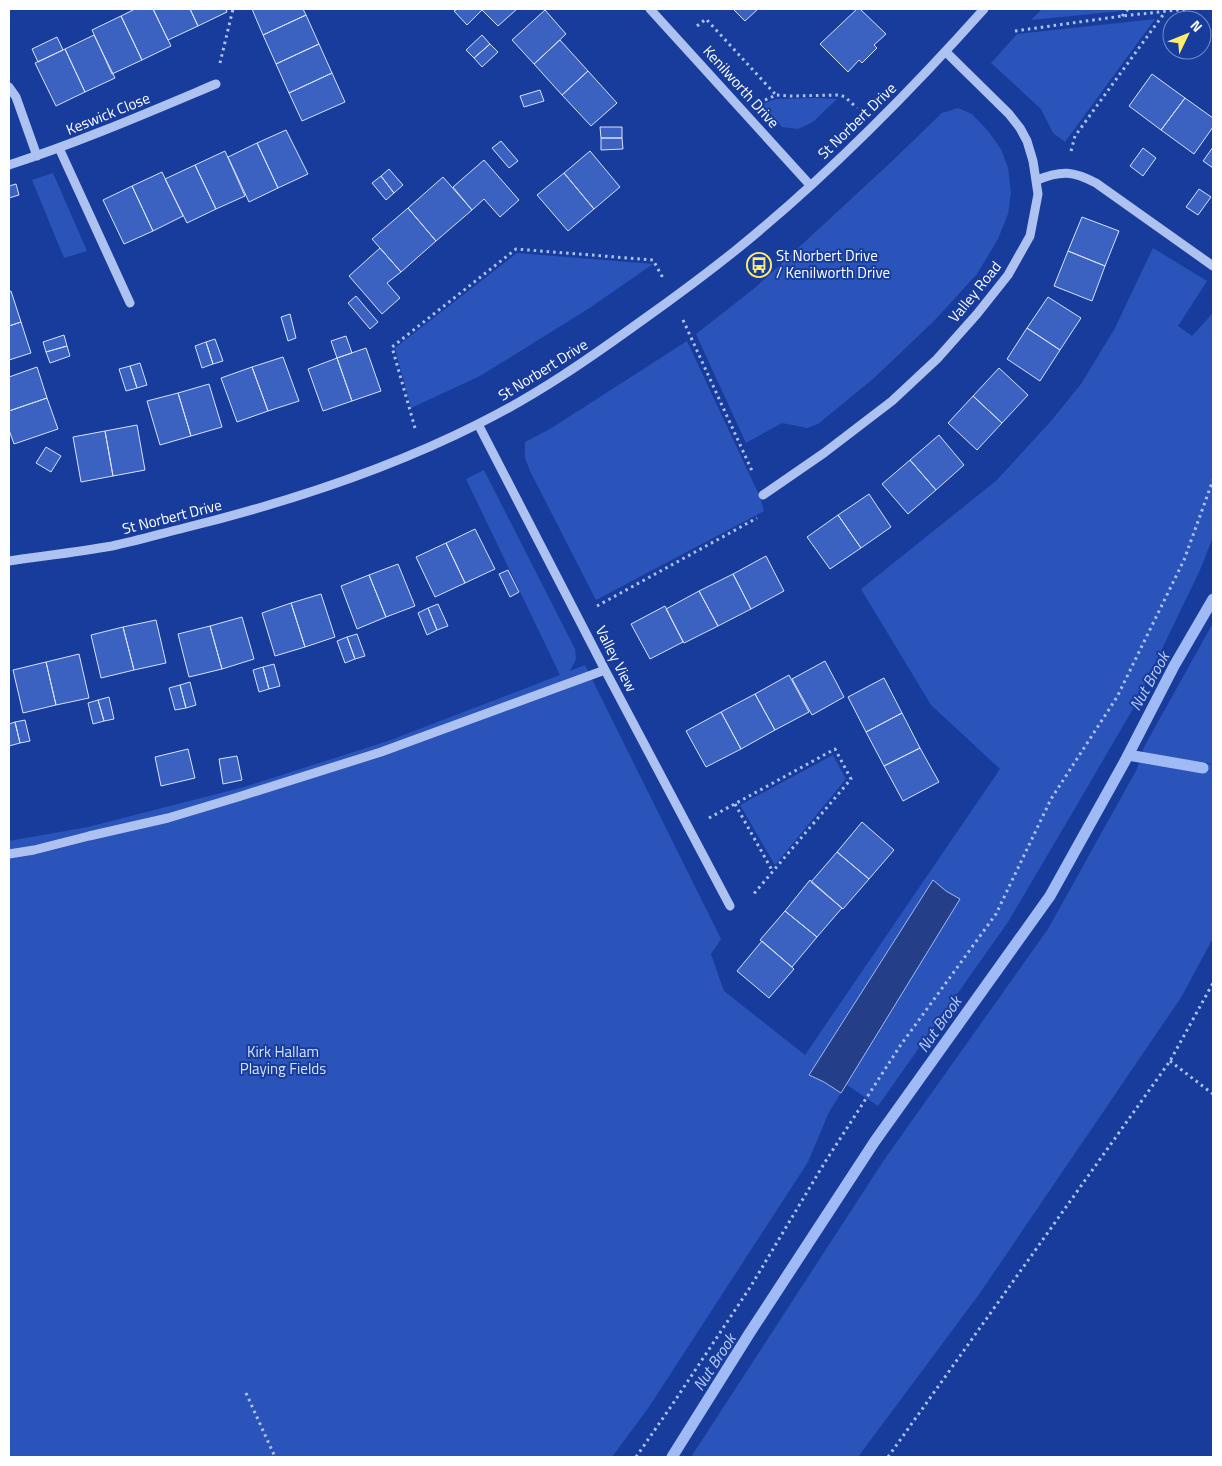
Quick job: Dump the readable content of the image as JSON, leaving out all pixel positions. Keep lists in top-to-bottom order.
{
  "streets": {
    "street": [
      "Kenilworth Drive",
      "Keswick Close",
      "St Norbert Drive",
      "Valley Road",
      "Valley View"
    ]
  },
  "crossings": [
    ["Kenilworth Drive", "St Norbert Drive"],
    ["St Norbert Drive", "Valley Road"],
    ["St Norbert Drive", "Valley View"]
  ],
  "water": ["Nut Brook"],
  "parks": ["Kirk Hallam Playing Fields"],
  "places": {
    "bus stop": ["St Norbert Drive / Kenilworth Drive"]
  },
  "north": "top right"
}
